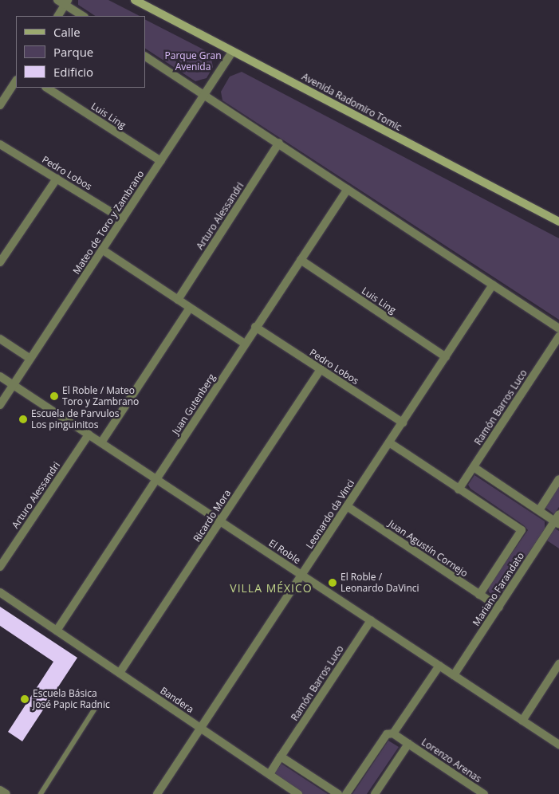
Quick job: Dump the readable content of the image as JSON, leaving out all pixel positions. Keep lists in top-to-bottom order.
{
  "streets": {
    "main road": ["Avenida Radomiro Tomic"],
    "street": [
      "Luis Ling",
      "Pedro Lobos",
      "Arturo Alessandri",
      "Mateo de Toro y Zambrano",
      "Juan Gutenberg",
      "Ramón Barros Luco",
      "Leonardo da Vinci",
      "Ricardo Mora",
      "Juan Agustín Cornejo",
      "El Roble",
      "Mariano Farandato",
      "Bandera",
      "Lorenzo Arenas"
    ]
  },
  "crossings": [
    ["Avenida Radomiro Tomic", "Mateo de Toro y Zambrano"],
    ["Luis Ling", "Mateo de Toro y Zambrano"],
    ["Luis Ling", "Juan Gutenberg"],
    ["Luis Ling", "Leonardo da Vinci"],
    ["Pedro Lobos", "Mateo de Toro y Zambrano"],
    ["Pedro Lobos", "Juan Gutenberg"],
    ["Pedro Lobos", "Leonardo da Vinci"],
    ["Pedro Lobos", "Ricardo Mora"],
    ["Arturo Alessandri", "El Roble"],
    ["Mateo de Toro y Zambrano", "El Roble"],
    ["Juan Gutenberg", "El Roble"],
    ["Juan Gutenberg", "Bandera"],
    ["Ramón Barros Luco", "El Roble"],
    ["Ramón Barros Luco", "Mariano Farandato"],
    ["Leonardo da Vinci", "Juan Agustín Cornejo"],
    ["Leonardo da Vinci", "El Roble"],
    ["Leonardo da Vinci", "Bandera"],
    ["Ricardo Mora", "El Roble"],
    ["Ricardo Mora", "Bandera"],
    ["Juan Agustín Cornejo", "Mariano Farandato"],
    ["El Roble", "Mariano Farandato"]
  ],
  "districts": ["VILLA MÉXICO"],
  "parks": ["Parque Gran Avenida"],
  "places": [
    "El Roble / Mateo Toro y Zambrano",
    "Escuela de Parvulos Los pinguinitos",
    "El Roble / Leonardo DaVinci",
    "Escuela Básica José Papic Radnic"
  ],
  "legend": ["Calle", "Parque", "Edificio"]
}
